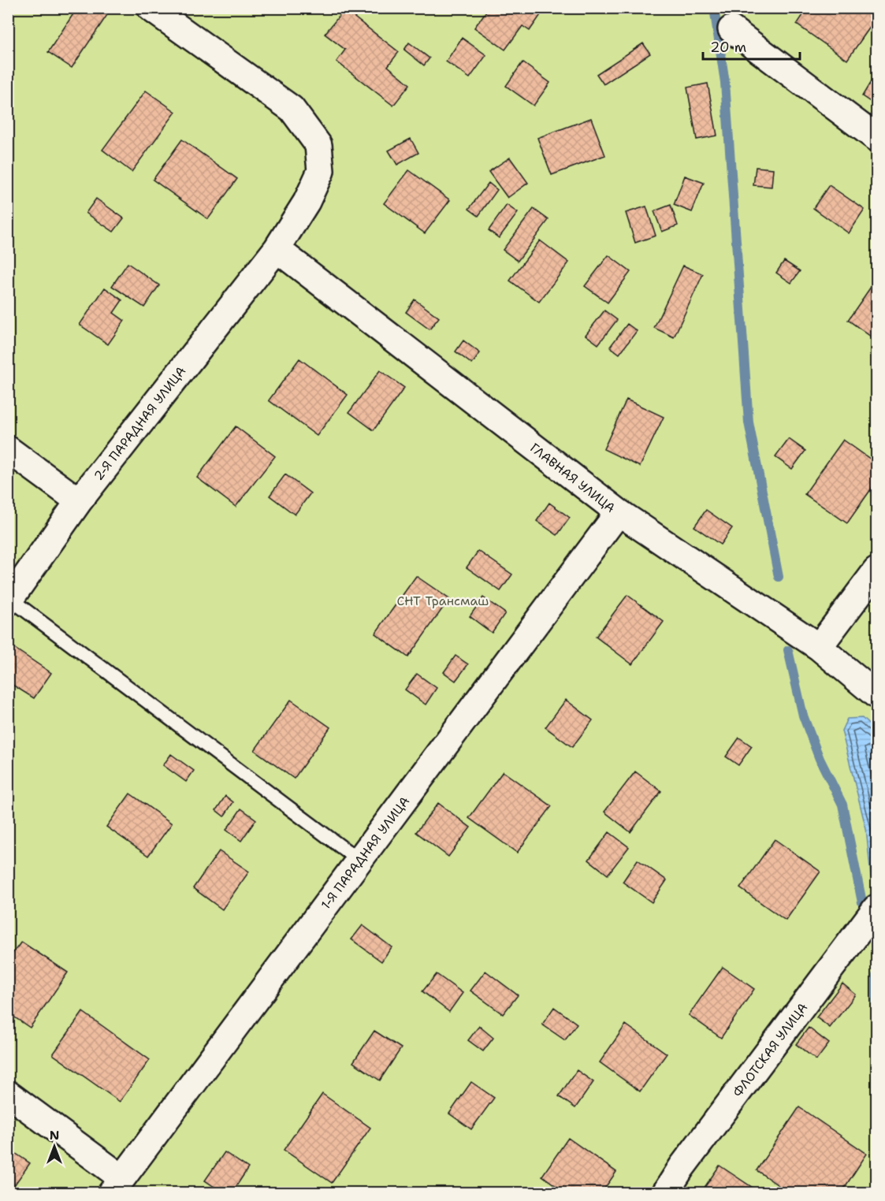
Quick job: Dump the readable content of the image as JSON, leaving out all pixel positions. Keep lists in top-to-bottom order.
{
  "streets": {
    "street": [
      "2-Я ПАРАДНАЯ УЛИЦА",
      "ГЛАВНАЯ УЛИЦА",
      "1-Я ПАРАДНАЯ УЛИЦА",
      "ФЛОТСКАЯ УЛИЦА"
    ]
  },
  "crossings": [
    ["2-Я ПАРАДНАЯ УЛИЦА", "ГЛАВНАЯ УЛИЦА"],
    ["ГЛАВНАЯ УЛИЦА", "1-Я ПАРАДНАЯ УЛИЦА"]
  ],
  "parks": ["СНТ Трансмаш"],
  "scale_bar": "20 m",
  "north": "top"
}
